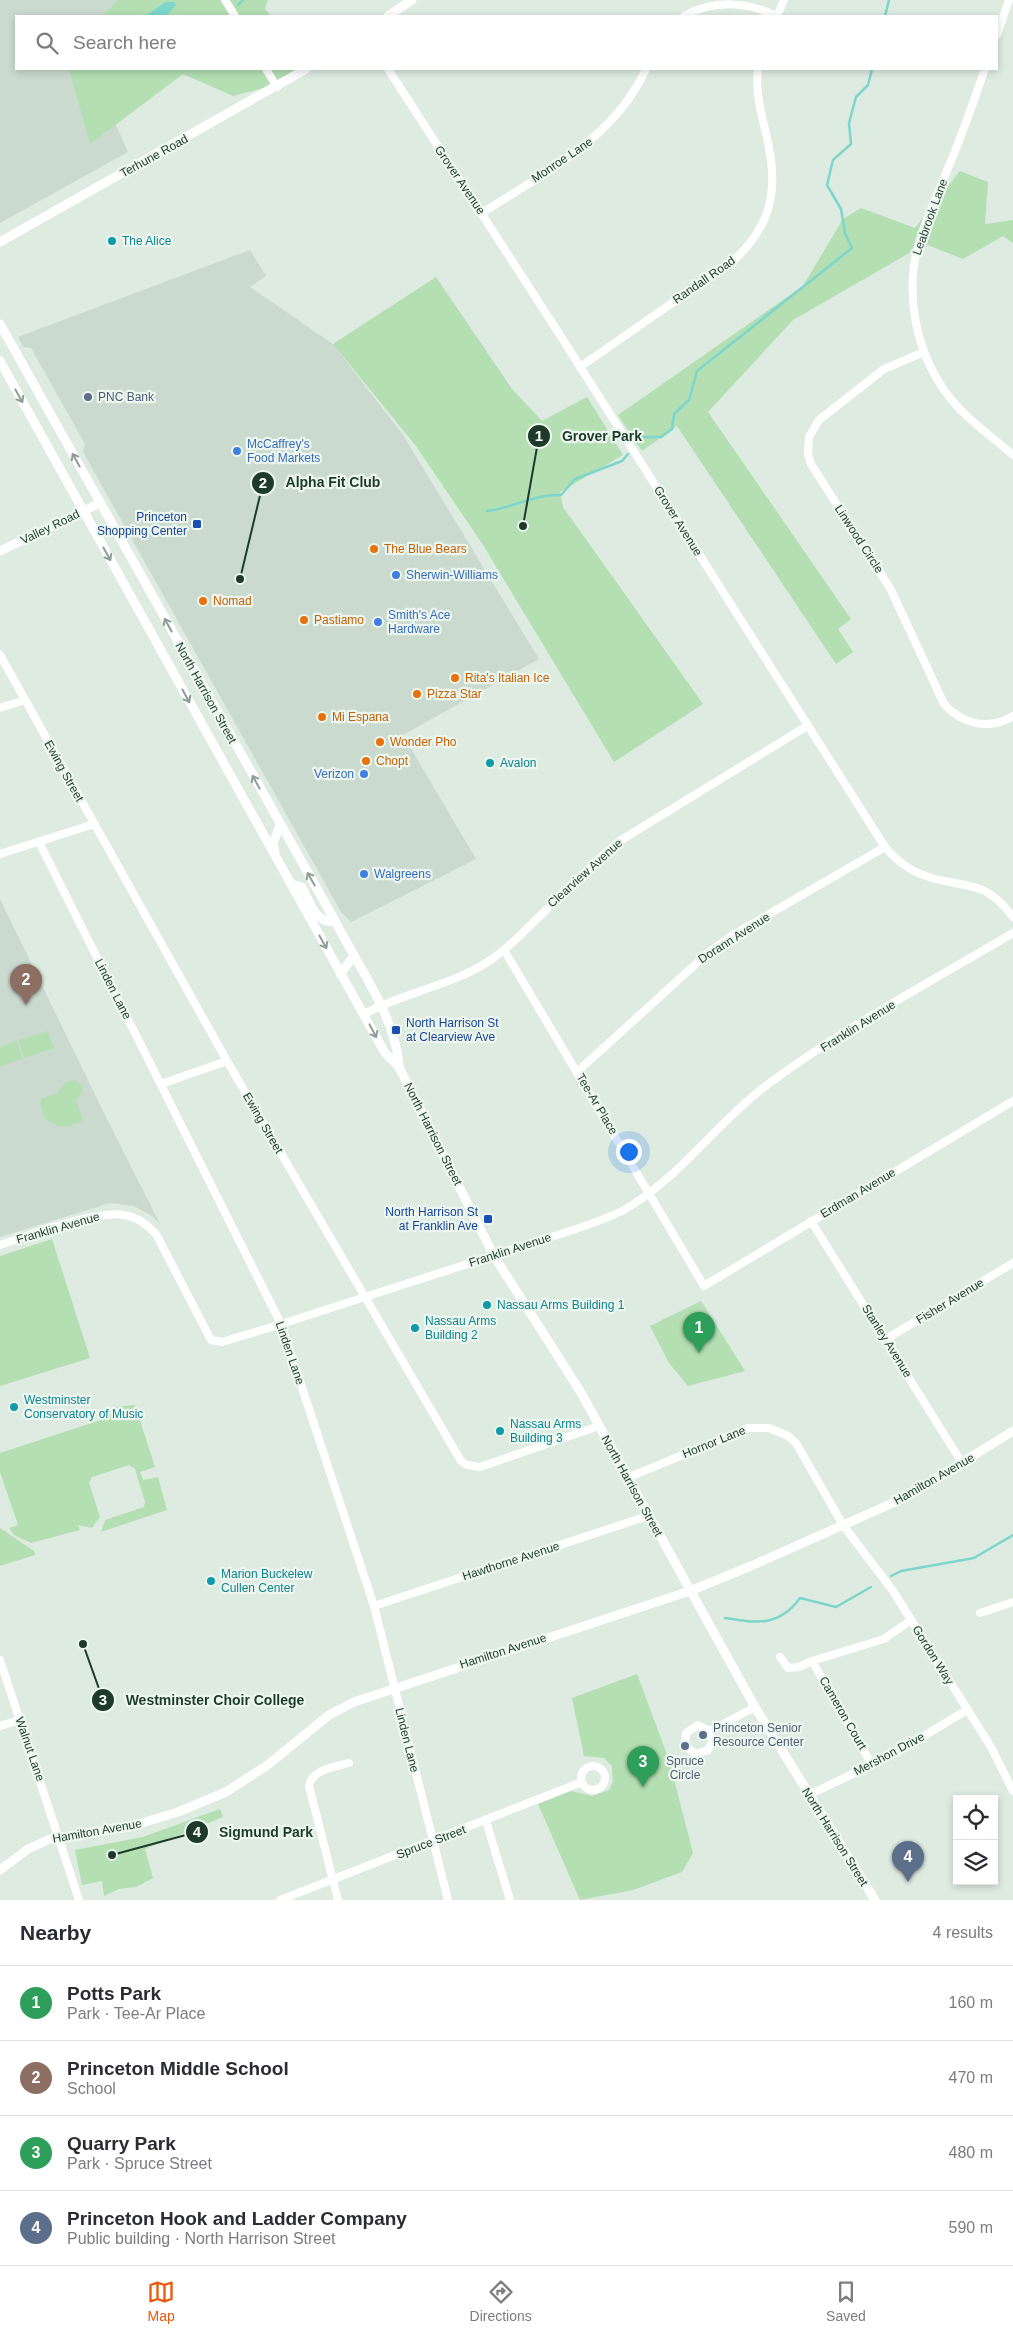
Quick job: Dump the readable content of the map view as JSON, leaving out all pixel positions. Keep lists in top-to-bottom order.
{
  "streets": {
    "street": [
      "Terhune Road",
      "Monroe Lane",
      "Grover Avenue",
      "Leabrook Lane",
      "Randall Road",
      "Valley Road",
      "Linwood Circle",
      "North Harrison Street",
      "Ewing Street",
      "Clearview Avenue",
      "Dorann Avenue",
      "Linden Lane",
      "Franklin Avenue",
      "Tee-Ar Place",
      "Erdman Avenue",
      "Fisher Avenue",
      "Stanley Avenue",
      "Hornor Lane",
      "Hamilton Avenue",
      "Hawthorne Avenue",
      "Gordon Way",
      "Cameron Court",
      "Walnut Lane",
      "Mershon Drive",
      "Spruce Street"
    ]
  },
  "crossings": [
    ["Monroe Lane", "Grover Avenue"],
    ["Grover Avenue", "Randall Road"],
    ["Grover Avenue", "Clearview Avenue"],
    ["Grover Avenue", "Dorann Avenue"],
    ["Leabrook Lane", "Linwood Circle"],
    ["Valley Road", "North Harrison Street"],
    ["North Harrison Street", "Ewing Street"],
    ["North Harrison Street", "Clearview Avenue"],
    ["North Harrison Street", "Franklin Avenue"],
    ["North Harrison Street", "Hornor Lane"],
    ["North Harrison Street", "Hamilton Avenue"],
    ["North Harrison Street", "Hawthorne Avenue"],
    ["North Harrison Street", "Mershon Drive"],
    ["Ewing Street", "Franklin Avenue"],
    ["Clearview Avenue", "Tee-Ar Place"],
    ["Dorann Avenue", "Tee-Ar Place"],
    ["Linden Lane", "Franklin Avenue"],
    ["Linden Lane", "Hamilton Avenue"],
    ["Linden Lane", "Hawthorne Avenue"],
    ["Linden Lane", "Spruce Street"],
    ["Franklin Avenue", "Tee-Ar Place"],
    ["Tee-Ar Place", "Erdman Avenue"],
    ["Erdman Avenue", "Stanley Avenue"],
    ["Fisher Avenue", "Stanley Avenue"],
    ["Stanley Avenue", "Hamilton Avenue"],
    ["Hornor Lane", "Hamilton Avenue"],
    ["Hornor Lane", "Gordon Way"],
    ["Hamilton Avenue", "Gordon Way"],
    ["Hamilton Avenue", "Walnut Lane"],
    ["Gordon Way", "Cameron Court"],
    ["Gordon Way", "Mershon Drive"],
    ["Cameron Court", "Mershon Drive"]
  ],
  "places": {
    "other": [
      "The Alice",
      "PNC Bank",
      "McCaffrey's Food Markets",
      "Grover Park",
      "The Blue Bears",
      "Sherwin-Williams",
      "Alpha Fit Club",
      "Nomad",
      "Pastiamo",
      "Smith's Ace Hardware",
      "Rita's Italian Ice",
      "Pizza Star",
      "Mi Espana",
      "Wonder Pho",
      "Chopt",
      "Avalon",
      "Verizon",
      "Walgreens",
      "Nassau Arms Building 1",
      "Nassau Arms Building 2",
      "Westminster Conservatory of Music",
      "Nassau Arms Building 3",
      "Marion Buckelew Cullen Center",
      "Westminster Choir College",
      "Princeton Senior Resource Center",
      "Spruce Circle",
      "Sigmund Park"
    ],
    "transit": ["Princeton Shopping Center", "North Harrison St at Clearview Ave", "North Harrison St at Franklin Ave"]
  },
  "page": {
    "search": "Search here",
    "pins": [
      "2",
      "1",
      "3",
      "4"
    ],
    "heading": ["Nearby", "4 results"],
    "list": [
      {
        "mark": "1",
        "name": "Potts Park",
        "note": "Park · Tee-Ar Place",
        "value": "160 m"
      },
      {
        "mark": "2",
        "name": "Princeton Middle School",
        "note": "School",
        "value": "470 m"
      },
      {
        "mark": "3",
        "name": "Quarry Park",
        "note": "Park · Spruce Street",
        "value": "480 m"
      },
      {
        "mark": "4",
        "name": "Princeton Hook and Ladder Company",
        "note": "Public building · North Harrison Street",
        "value": "590 m"
      }
    ],
    "nav": ["Map", "Directions", "Saved"]
  }
}
